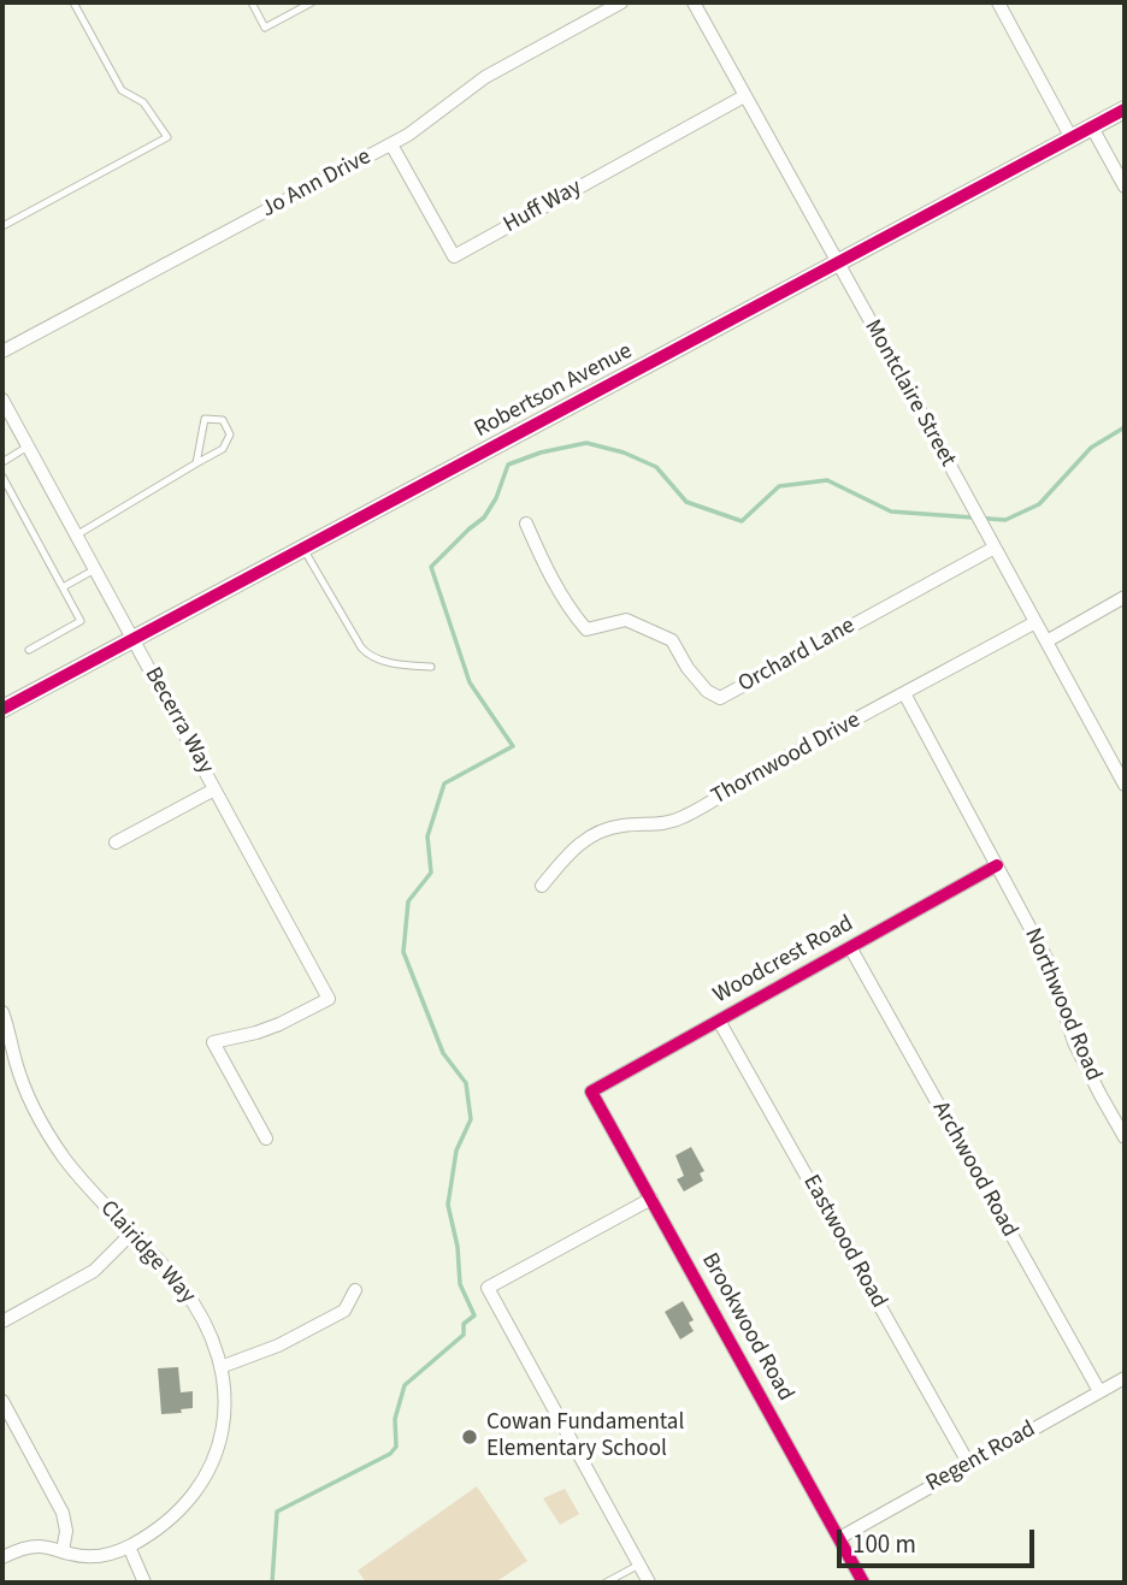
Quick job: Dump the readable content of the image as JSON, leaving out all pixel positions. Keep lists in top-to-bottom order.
{
  "streets": {
    "street": [
      "Jo Ann Drive",
      "Huff Way",
      "Robertson Avenue",
      "Montclaire Street",
      "Orchard Lane",
      "Becerra Way",
      "Thornwood Drive",
      "Woodcrest Road",
      "Northwood Road",
      "Archwood Road",
      "Eastwood Road",
      "Clairidge Way",
      "Brookwood Road",
      "Regent Road"
    ]
  },
  "crossings": [
    ["Jo Ann Drive", "Huff Way"],
    ["Huff Way", "Montclaire Street"],
    ["Robertson Avenue", "Montclaire Street"],
    ["Robertson Avenue", "Becerra Way"],
    ["Montclaire Street", "Orchard Lane"],
    ["Montclaire Street", "Thornwood Drive"],
    ["Thornwood Drive", "Northwood Road"],
    ["Woodcrest Road", "Northwood Road"],
    ["Woodcrest Road", "Archwood Road"],
    ["Woodcrest Road", "Eastwood Road"],
    ["Woodcrest Road", "Brookwood Road"],
    ["Archwood Road", "Regent Road"],
    ["Eastwood Road", "Regent Road"],
    ["Brookwood Road", "Regent Road"]
  ],
  "places": ["Cowan Fundamental Elementary School"],
  "scale_bar": "100 m"
}
